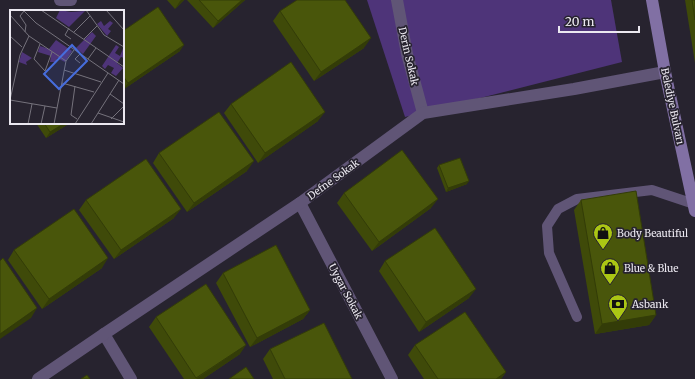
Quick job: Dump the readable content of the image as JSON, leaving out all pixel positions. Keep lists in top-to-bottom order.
{
  "streets": {
    "main road": ["Belediye Bulvarı"],
    "street": ["Derin Sokak", "Defne Sokak", "Uygar Sokak"]
  },
  "crossings": [
    ["Derin Sokak", "Defne Sokak"],
    ["Belediye Bulvarı", "Defne Sokak"],
    ["Defne Sokak", "Uygar Sokak"]
  ],
  "places": {
    "shop": ["Body Beautiful", "Blue & Blue"],
    "bank": ["Asbank"]
  },
  "scale_bar": "20 m"
}
